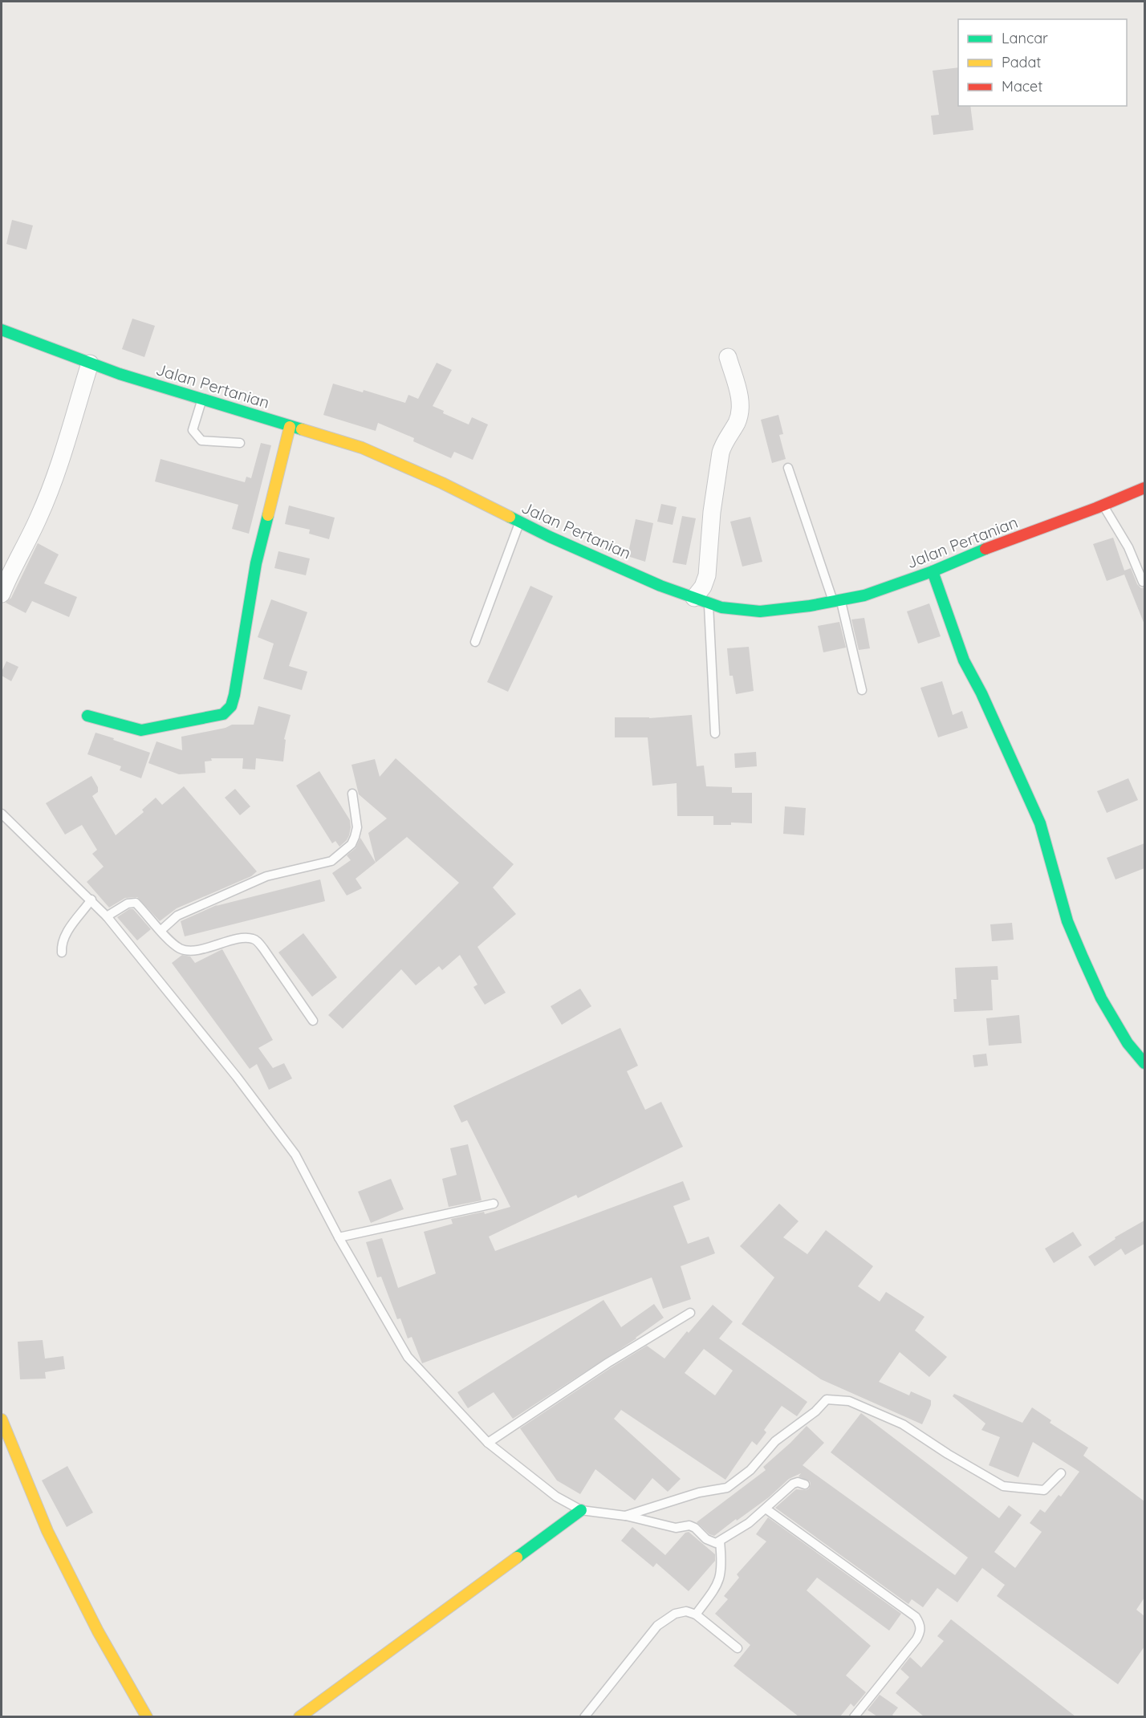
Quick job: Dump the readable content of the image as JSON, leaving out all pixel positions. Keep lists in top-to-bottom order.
{
  "streets": {
    "street": ["Jalan Pertanian"]
  },
  "legend": ["Lancar", "Padat", "Macet"]
}
